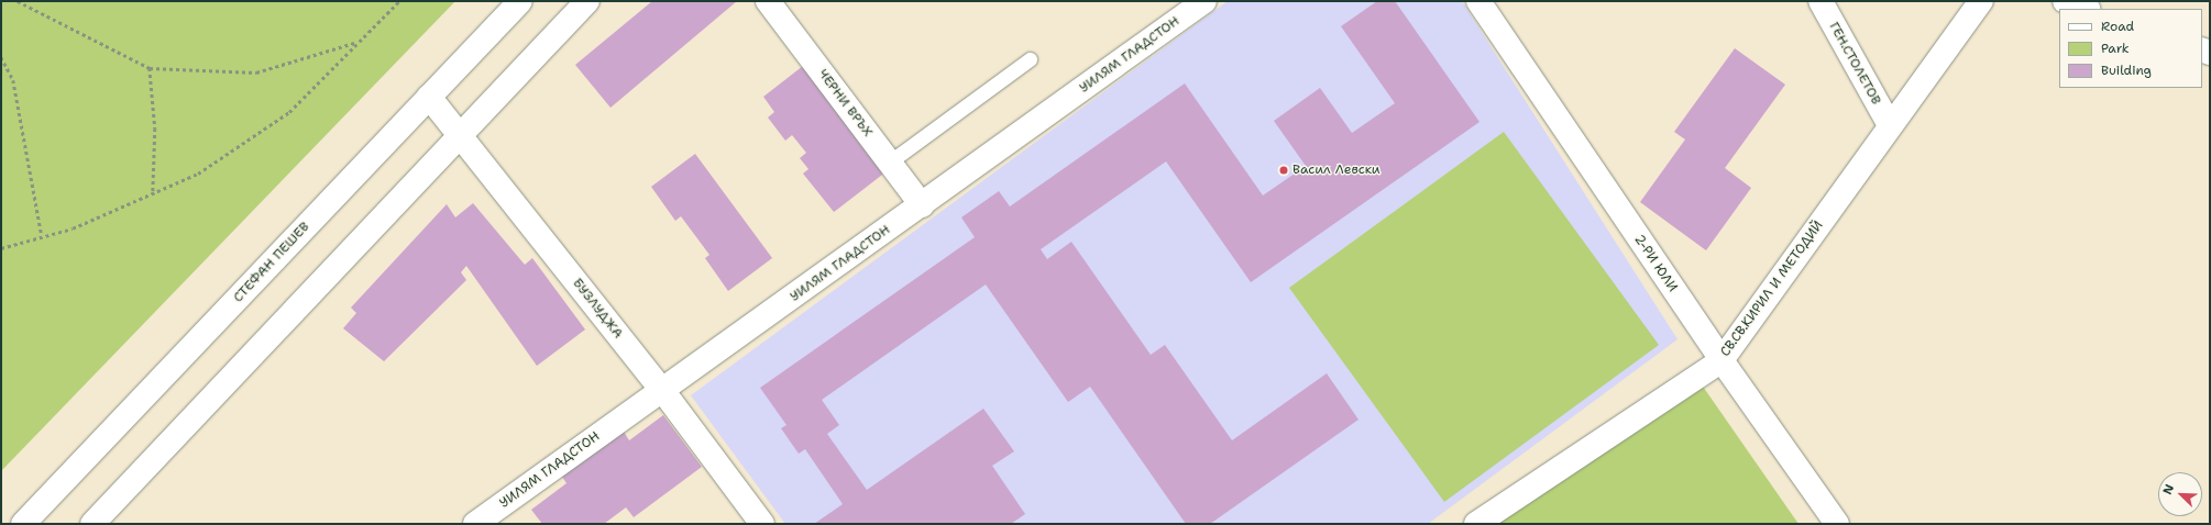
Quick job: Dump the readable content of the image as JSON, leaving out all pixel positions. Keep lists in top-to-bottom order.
{
  "streets": {
    "street": [
      "УИЛЯМ ГЛАДСТОН",
      "ГЕН.СТОЛЕТОВ",
      "ЧЕРНИ ВРЪХ",
      "СТЕФАН ПЕШЕВ",
      "2-РИ ЮЛИ",
      "СВ.СВ.КИРИЛ И МЕТОДИЙ",
      "БУЗЛУДЖА"
    ]
  },
  "crossings": [
    ["УИЛЯМ ГЛАДСТОН", "ЧЕРНИ ВРЪХ"],
    ["УИЛЯМ ГЛАДСТОН", "БУЗЛУДЖА"],
    ["ГЕН.СТОЛЕТОВ", "СВ.СВ.КИРИЛ И МЕТОДИЙ"],
    ["СТЕФАН ПЕШЕВ", "БУЗЛУДЖА"],
    ["2-РИ ЮЛИ", "СВ.СВ.КИРИЛ И МЕТОДИЙ"]
  ],
  "places": ["Васил Левски"],
  "legend": ["Road", "Park", "Building"],
  "north": "top left"
}
